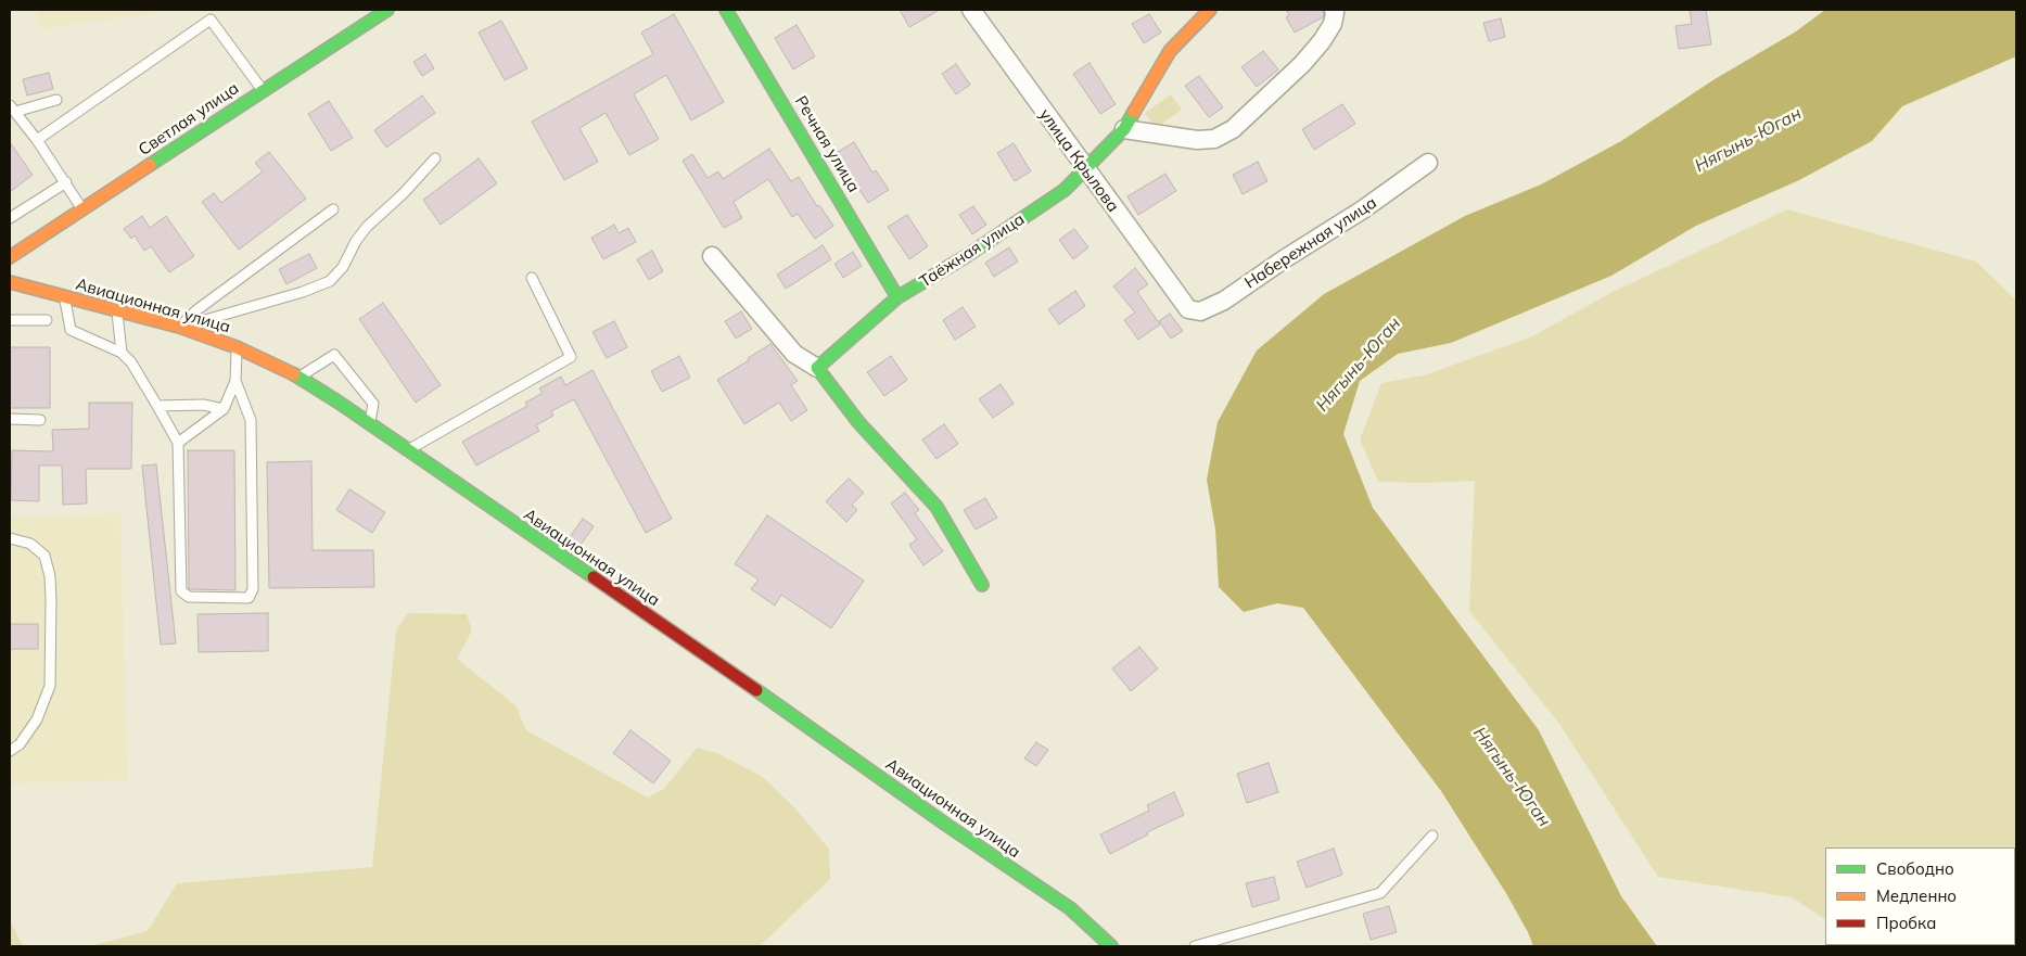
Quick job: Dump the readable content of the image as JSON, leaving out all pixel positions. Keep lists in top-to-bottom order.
{
  "streets": {
    "street": [
      "Светлая улица",
      "Речная улица",
      "улица Крылова",
      "Набережная улица",
      "Таёжная улица",
      "Авиационная улица"
    ]
  },
  "crossings": [
    ["Речная улица", "Таёжная улица"],
    ["улица Крылова", "Набережная улица"],
    ["улица Крылова", "Таёжная улица"]
  ],
  "water": ["Нягынь-Юган"],
  "legend": ["Свободно", "Медленно", "Пробка"]
}
